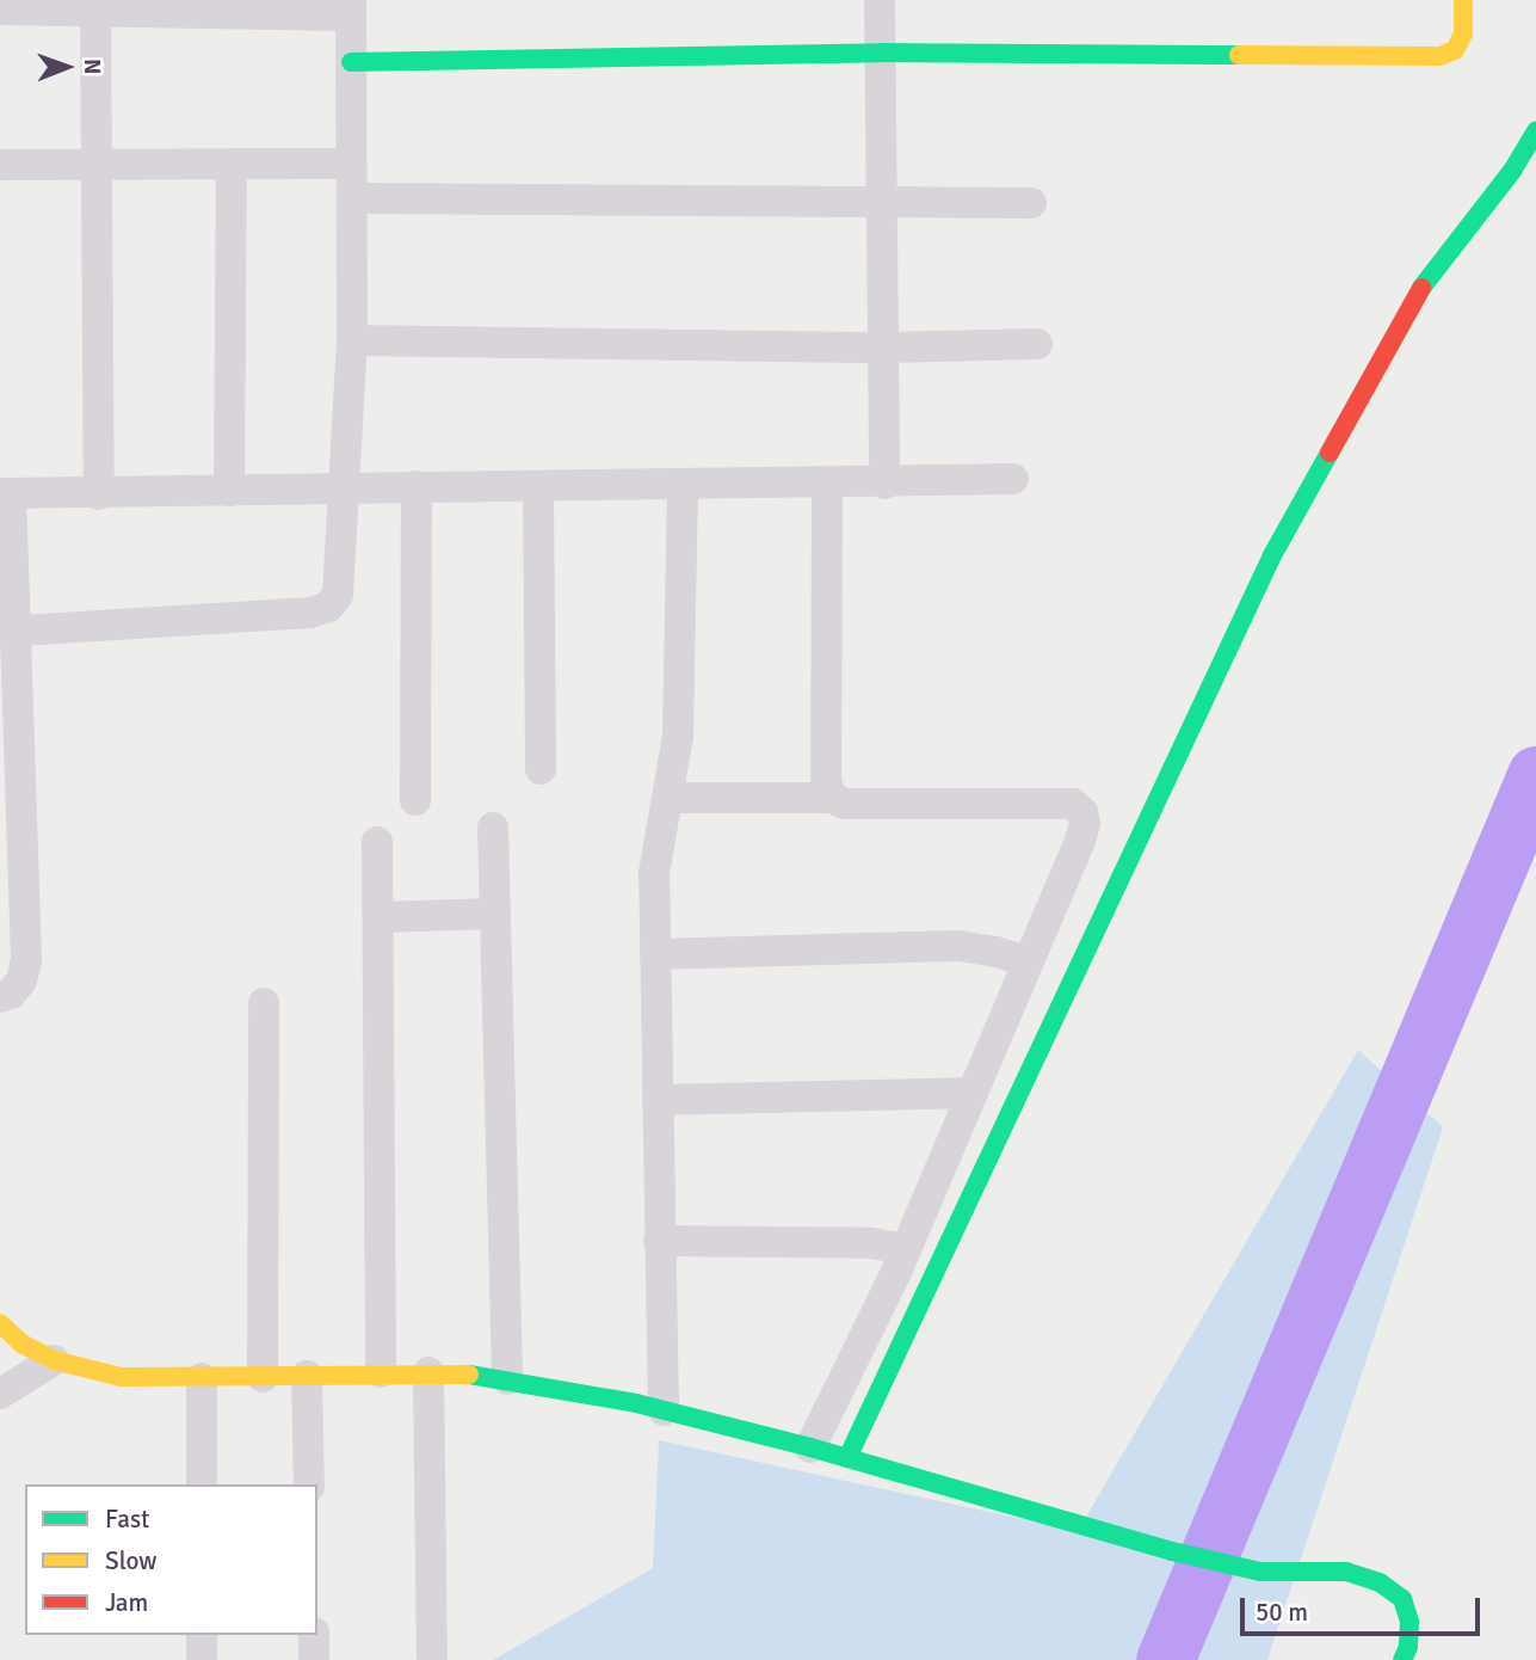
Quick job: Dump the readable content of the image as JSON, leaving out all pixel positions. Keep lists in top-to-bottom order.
{
  "legend": ["Fast", "Slow", "Jam"],
  "scale_bar": "50 m",
  "north": "right"
}
